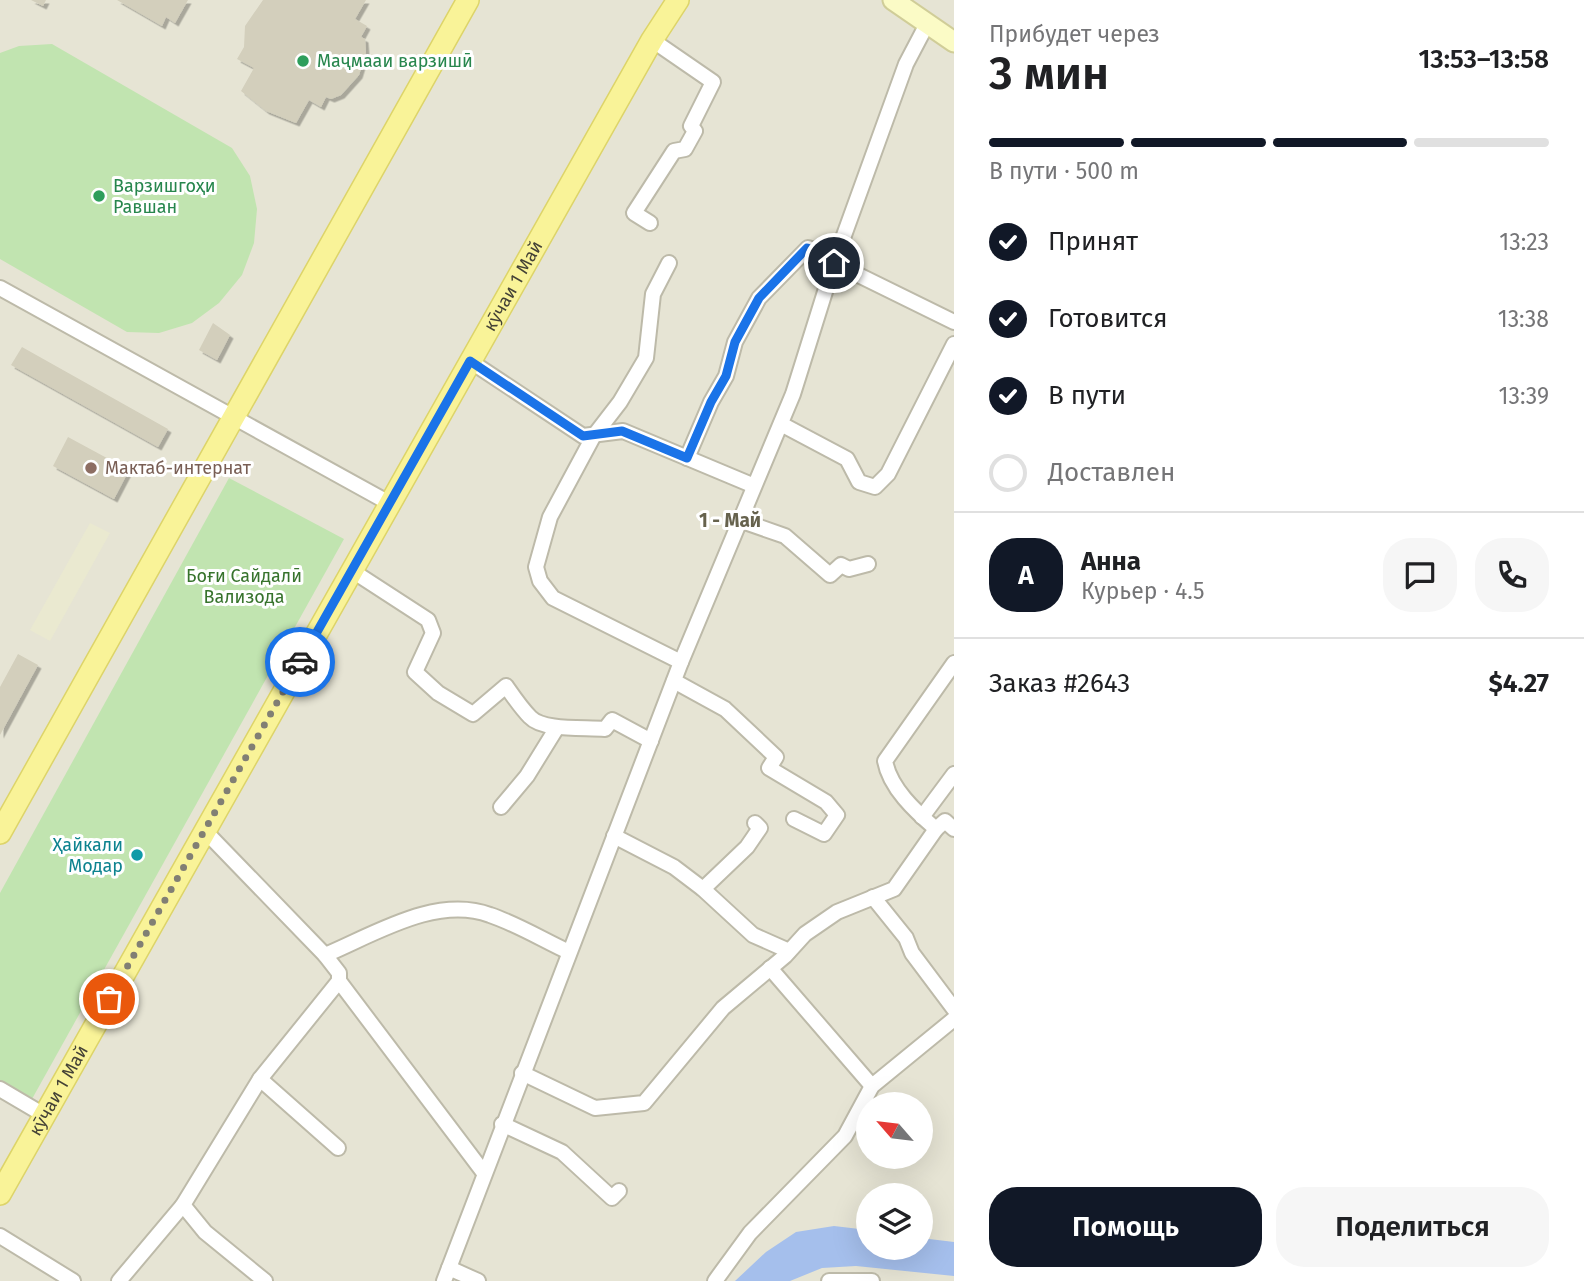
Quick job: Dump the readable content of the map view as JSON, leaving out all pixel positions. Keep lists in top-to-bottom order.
{
  "streets": {
    "main road": ["кӯчаи 1 Май"]
  },
  "districts": ["1 - Май"],
  "parks": ["Боғи Сайдалӣ Вализода"],
  "places": [
    "Маҷмааи варзишӣ",
    "Варзишгоҳи Равшан",
    "Мактаб-интернат",
    "Ҳайкали Модар"
  ],
  "north": "top left",
  "page": {
    "heading": ["3 мин", "Прибудет через", "13:53–13:58"],
    "panel": [
      "Анна",
      "Курьер · 4.5",
      "Заказ #2643",
      "$4.27"
    ],
    "bar": "В пути · 500 m",
    "list": [
      ["Принят", "13:23"],
      ["Готовится", "13:38"],
      ["В пути", "13:39"],
      "Доставлен"
    ],
    "round": "А",
    "buttons": ["Помощь", "Поделиться"]
  }
}
